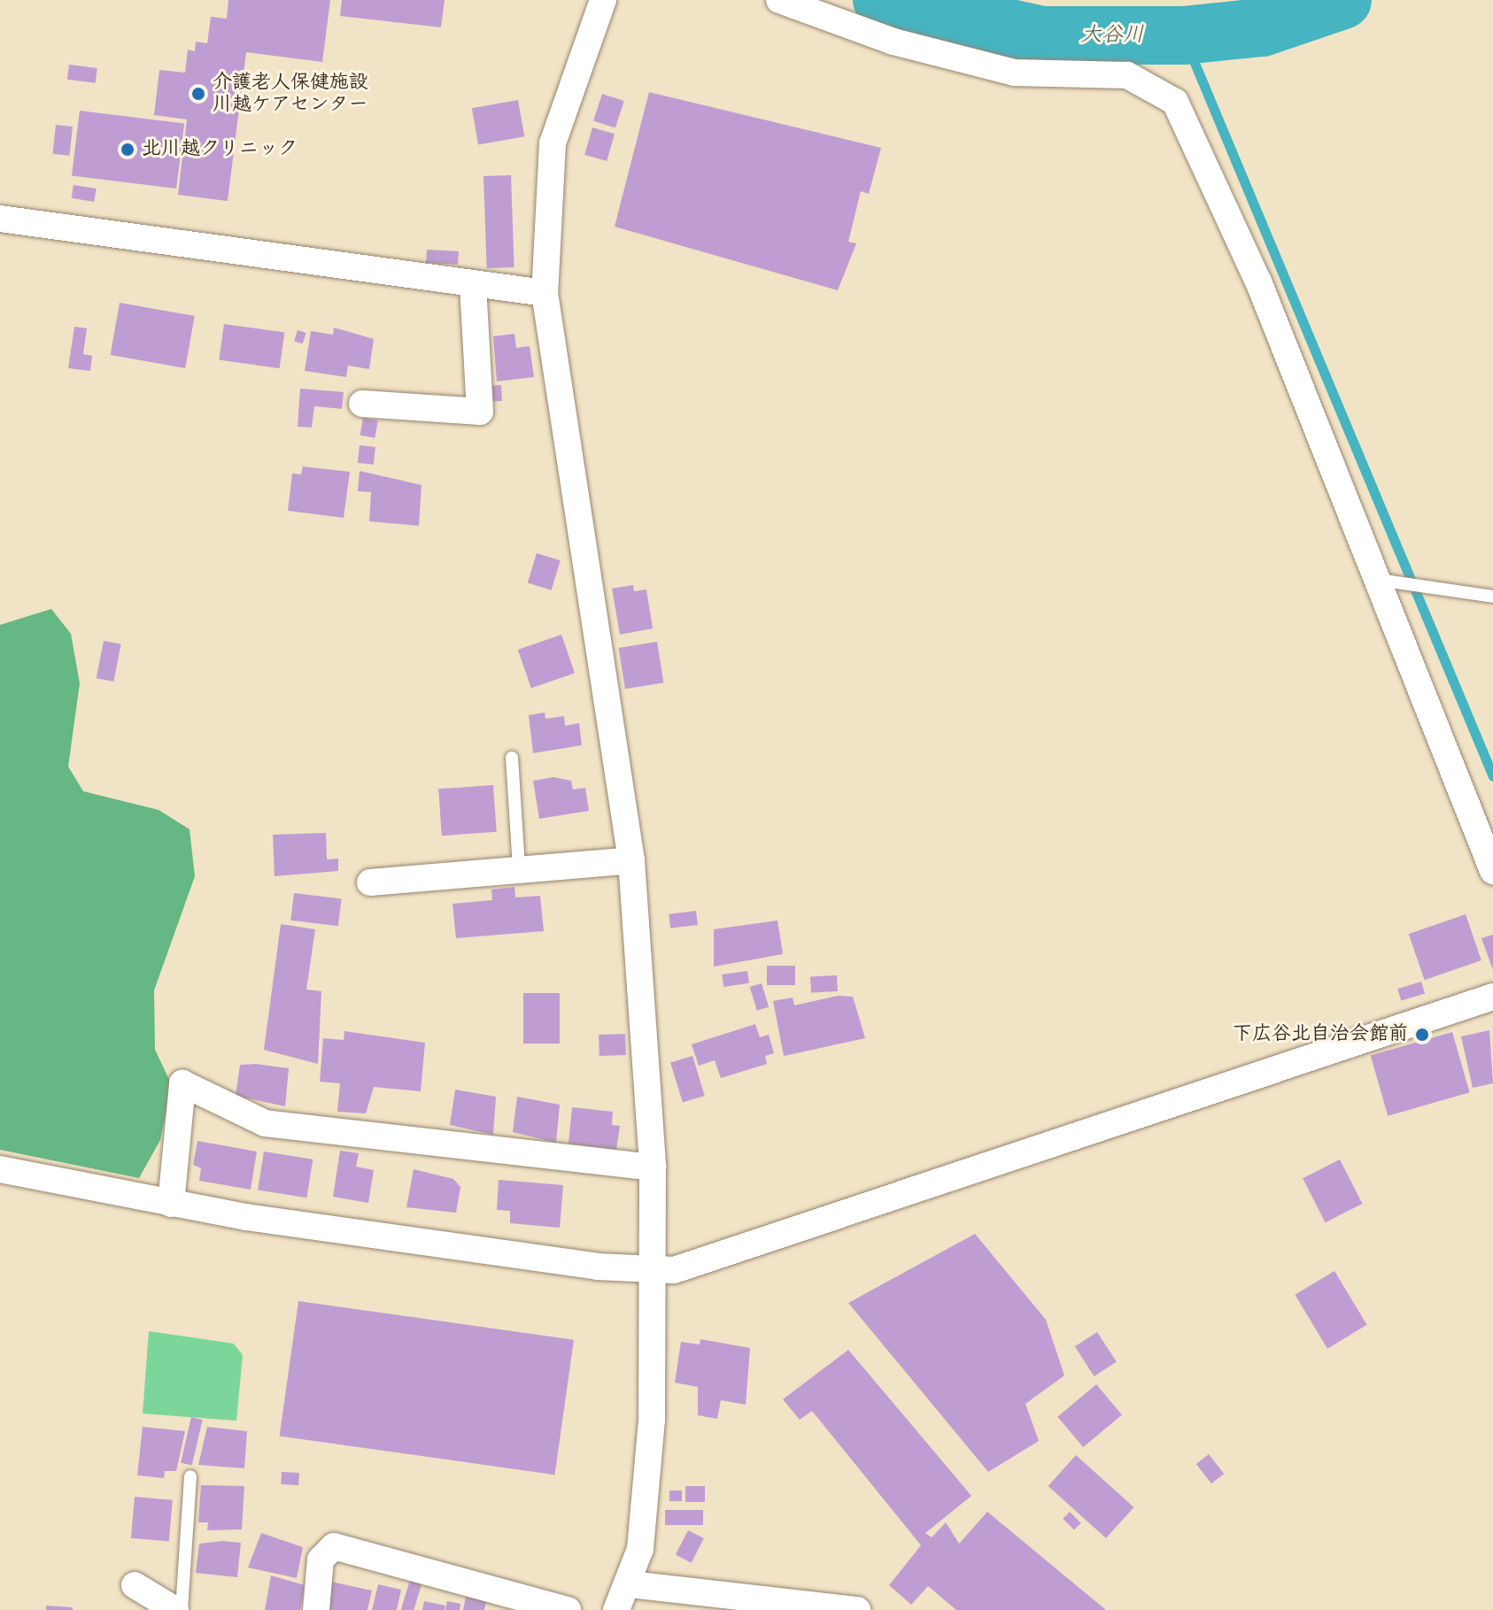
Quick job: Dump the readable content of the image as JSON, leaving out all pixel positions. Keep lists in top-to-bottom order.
{
  "water": ["大谷川"],
  "places": ["介護老人保健施設 川越ケアセンター", "北川越クリニック", "下広谷北自治会館前"]
}
